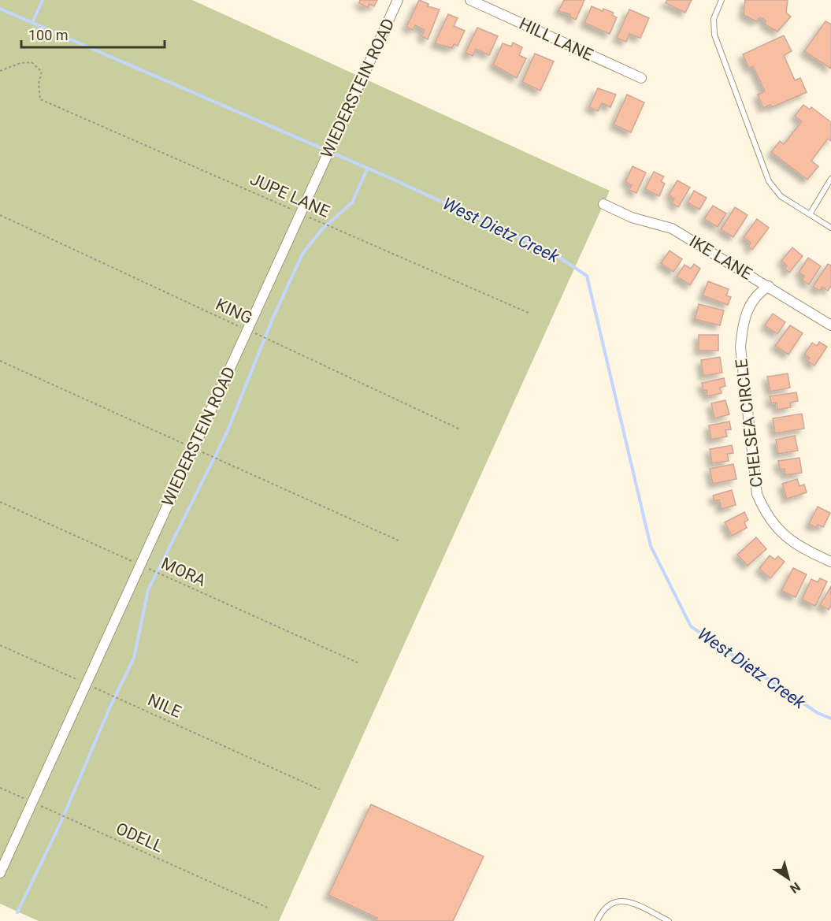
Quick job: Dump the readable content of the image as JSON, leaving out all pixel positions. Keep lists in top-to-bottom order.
{
  "streets": {
    "street": [
      "HILL LANE",
      "WIEDERSTEIN ROAD",
      "IKE LANE",
      "CHELSEA CIRCLE"
    ],
    "path": [
      "JUPE LANE",
      "KING",
      "MORA",
      "NILE",
      "ODELL"
    ]
  },
  "crossings": [
    ["WIEDERSTEIN ROAD", "JUPE LANE"],
    ["WIEDERSTEIN ROAD", "KING"],
    ["WIEDERSTEIN ROAD", "MORA"],
    ["WIEDERSTEIN ROAD", "NILE"],
    ["WIEDERSTEIN ROAD", "ODELL"],
    ["IKE LANE", "CHELSEA CIRCLE"]
  ],
  "water": ["West Dietz Creek"],
  "scale_bar": "100 m",
  "north": "bottom right"
}
